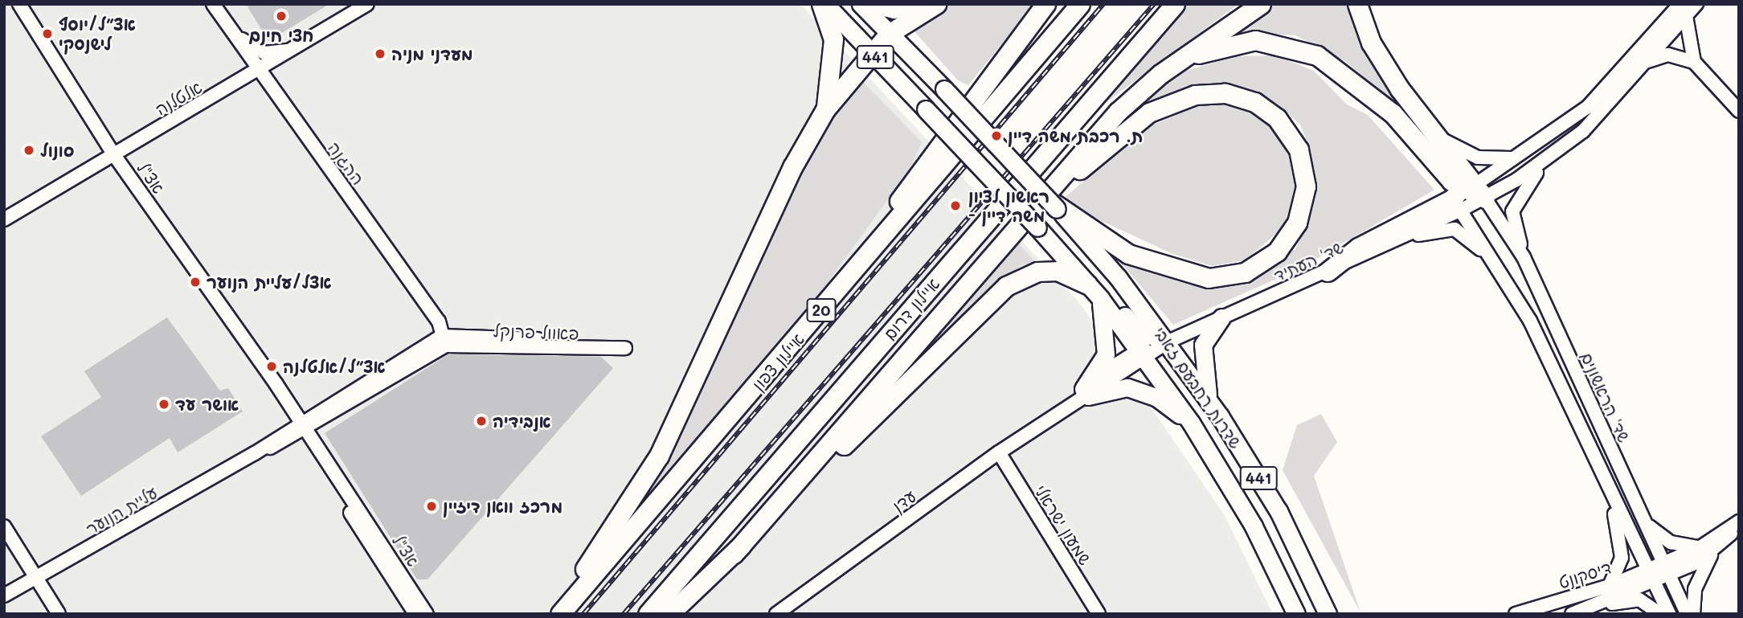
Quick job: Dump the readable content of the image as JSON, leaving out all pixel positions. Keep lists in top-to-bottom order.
{
  "streets": {
    "highway": ["איילון דרום", "20", "איילון צפון"],
    "main road": ["441", "שדרות רחבעם זאבי"],
    "street": [
      "אלטלנה",
      "ההגנה",
      "אצ\"ל",
      "שד' העתיד",
      "פאוול פרנקל",
      "שד' הראשונים",
      "עדן",
      "עליית הנוער",
      "שמעון ישראלי",
      "דיסקונט"
    ]
  },
  "crossings": [
    ["441", "שד' העתיד"],
    ["441", "שדרות רחבעם זאבי"],
    ["441", "עדן"],
    ["אלטלנה", "ההגנה"],
    ["אלטלנה", "אצ\"ל"],
    ["ההגנה", "פאוול פרנקל"],
    ["ההגנה", "עליית הנוער"],
    ["אצ\"ל", "עליית הנוער"],
    ["שד' העתיד", "שדרות רחבעם זאבי"],
    ["שד' העתיד", "שד' הראשונים"],
    ["שד' העתיד", "עדן"],
    ["פאוול פרנקל", "עליית הנוער"],
    ["שדרות רחבעם זאבי", "עדן"],
    ["שד' הראשונים", "דיסקונט"],
    ["עדן", "שמעון ישראלי"]
  ],
  "places": [
    "חצי חינם",
    "אצ״ל/יוסף לישנסקי",
    "מעדני מניה",
    "ת. רכבת משה דיין",
    "סונול",
    "ראשון לציון - משה דיין",
    "אצל/עליית הנוער",
    "אצ״ל/אלטלנה",
    "אושר עד",
    "אנבידיה",
    "מרכז וואן דיזיין"
  ]
}
